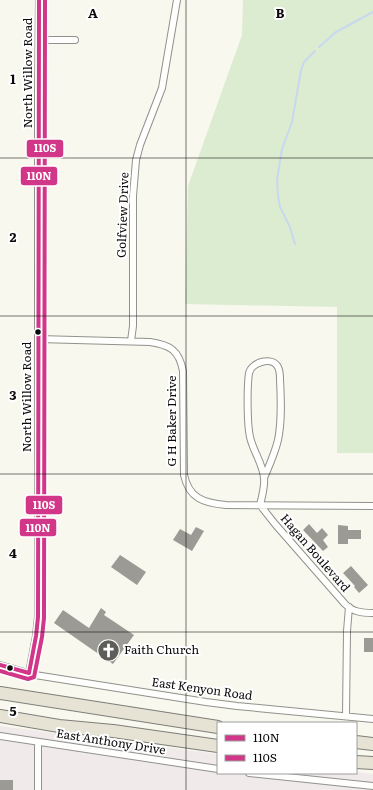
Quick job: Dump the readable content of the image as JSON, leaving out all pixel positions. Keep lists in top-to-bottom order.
{
  "streets": {
    "street": [
      "North Willow Road",
      "Golfview Drive",
      "G H Baker Drive",
      "Hagan Boulevard",
      "East Kenyon Road",
      "East Anthony Drive"
    ]
  },
  "crossings": [
    ["North Willow Road", "G H Baker Drive"],
    ["North Willow Road", "East Kenyon Road"],
    ["Golfview Drive", "G H Baker Drive"],
    ["G H Baker Drive", "Hagan Boulevard"],
    ["Hagan Boulevard", "East Kenyon Road"]
  ],
  "places": {
    "church": ["Faith Church"]
  },
  "lines": ["transit line 110N", "transit line 110S"],
  "legend": ["110N", "110S"],
  "grid": {
    "columns": ["A", "B"],
    "rows": [
      "1",
      "2",
      "3",
      "4",
      "5"
    ]
  }
}
